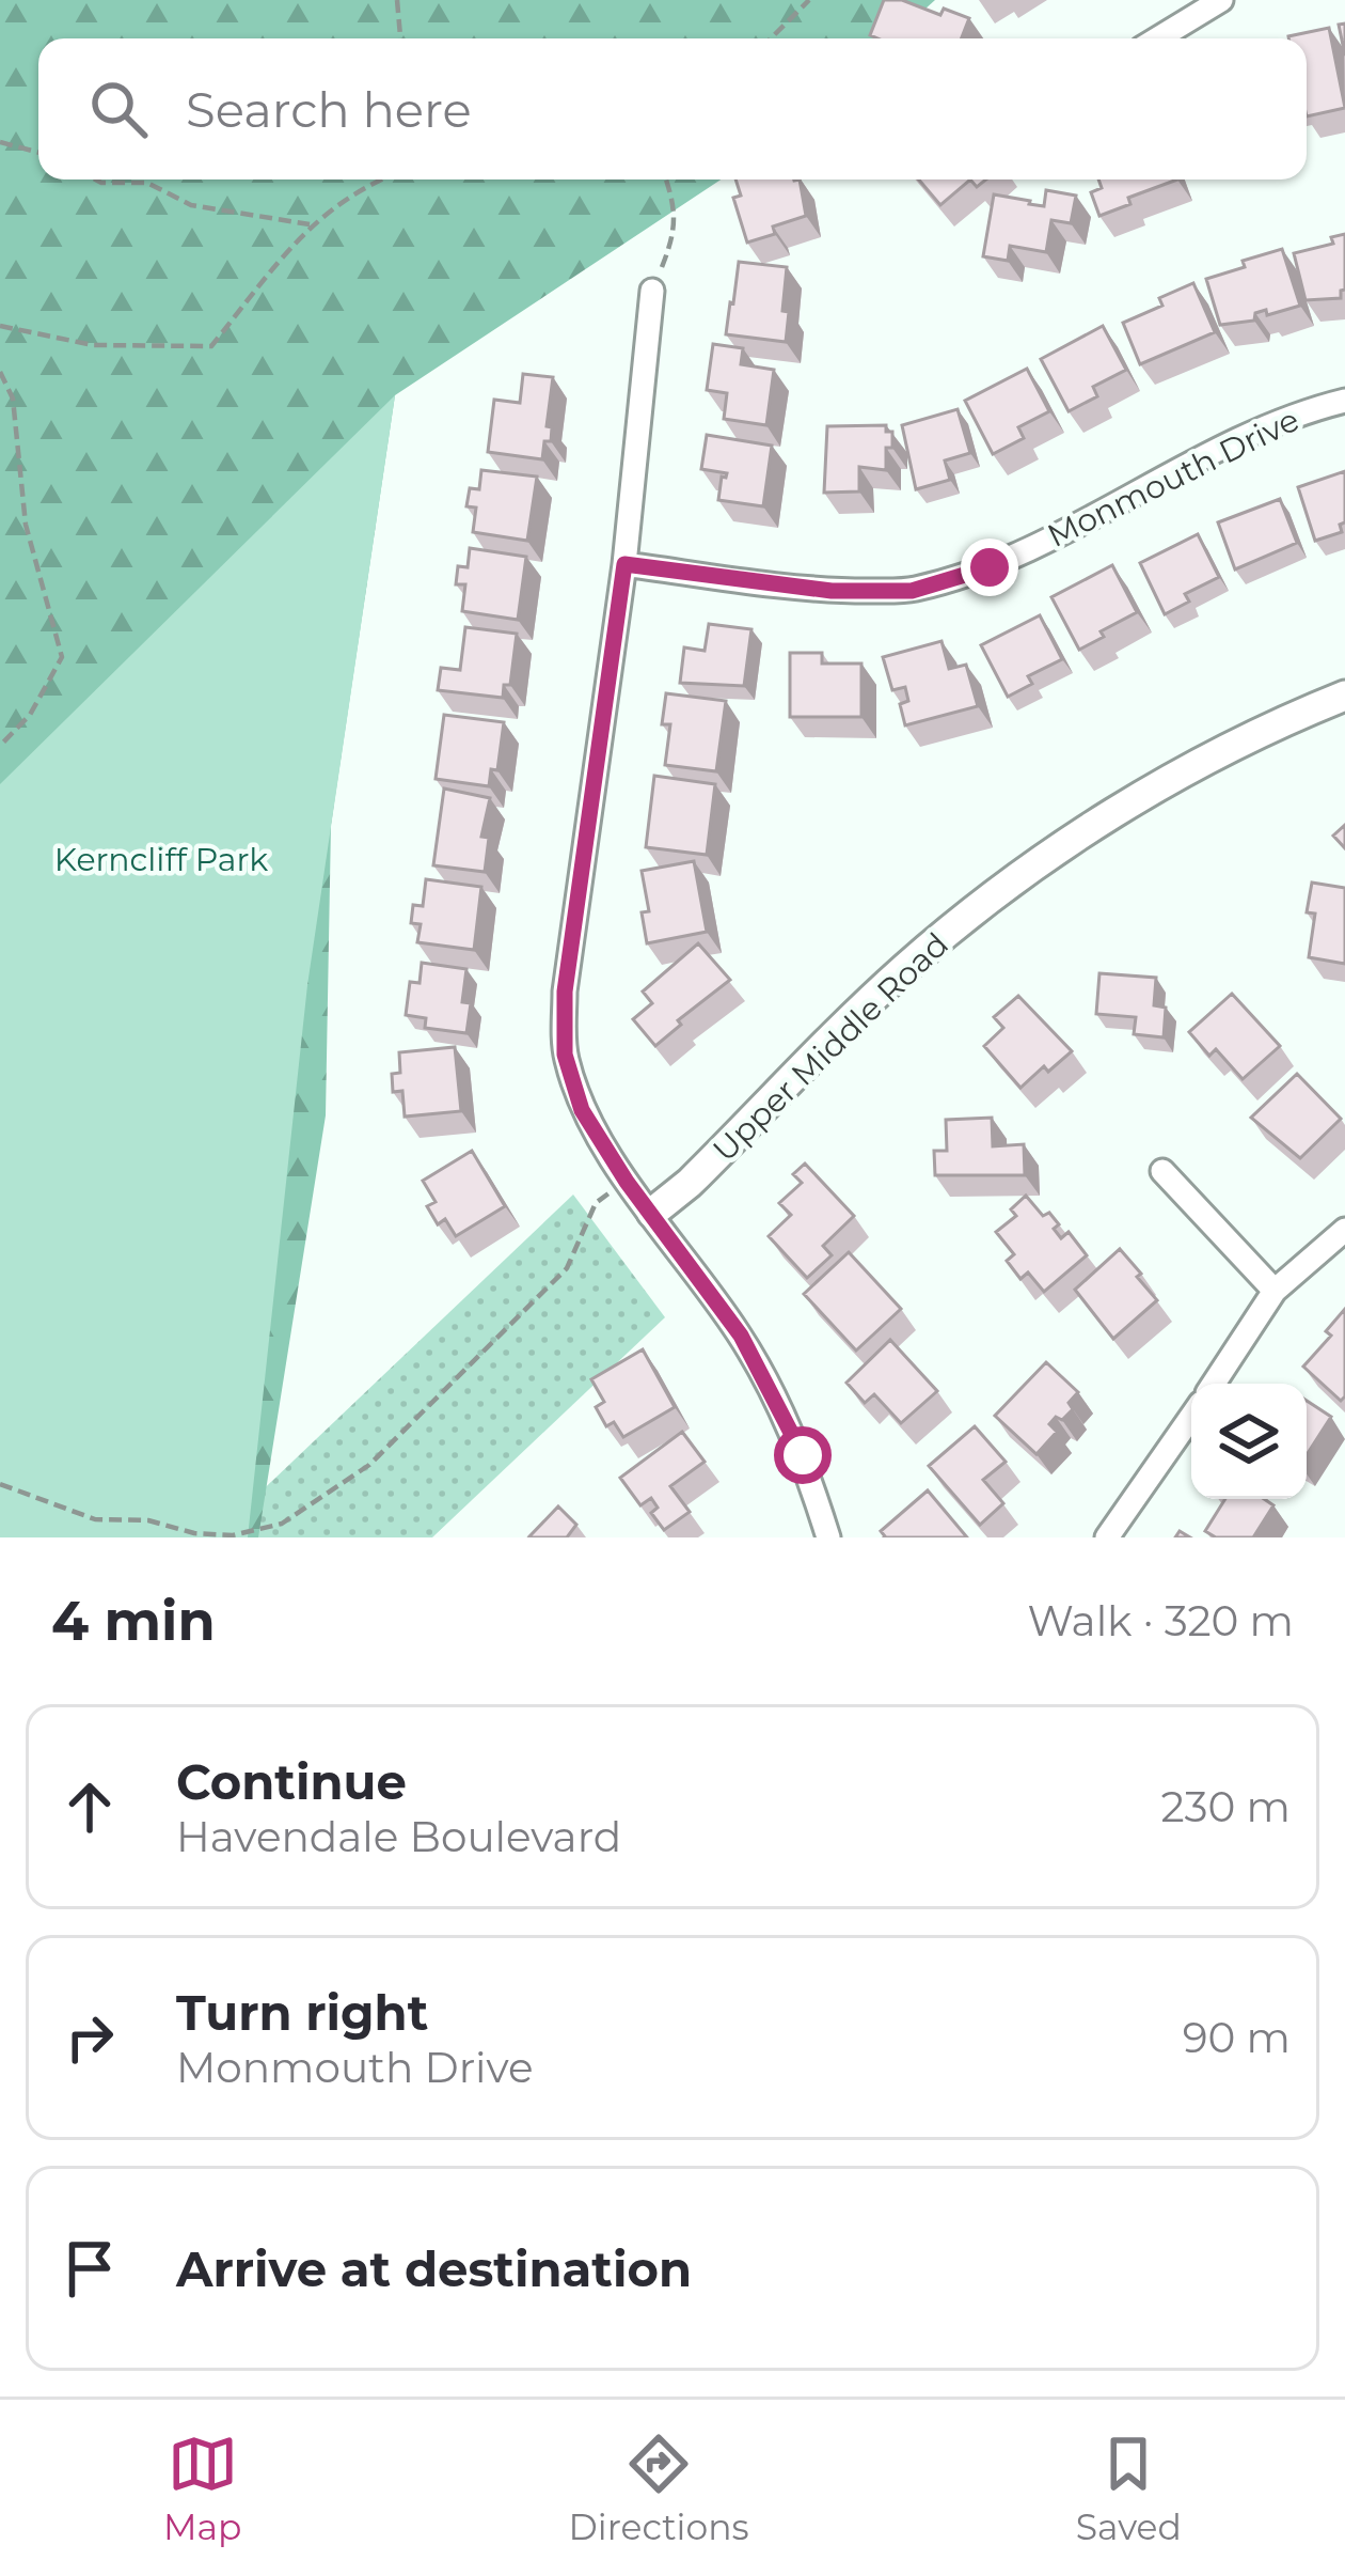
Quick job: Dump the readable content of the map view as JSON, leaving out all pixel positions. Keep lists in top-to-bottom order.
{
  "streets": {
    "street": ["Monmouth Drive", "Upper Middle Road"]
  },
  "parks": ["Kerncliff Park"],
  "page": {
    "search": "Search here",
    "heading": ["4 min", "Walk · 320 m"],
    "list": [
      ["Continue", "Havendale Boulevard", "230 m"],
      ["Turn right", "Monmouth Drive", "90 m"],
      "Arrive at destination"
    ],
    "nav": ["Map", "Directions", "Saved"]
  }
}
